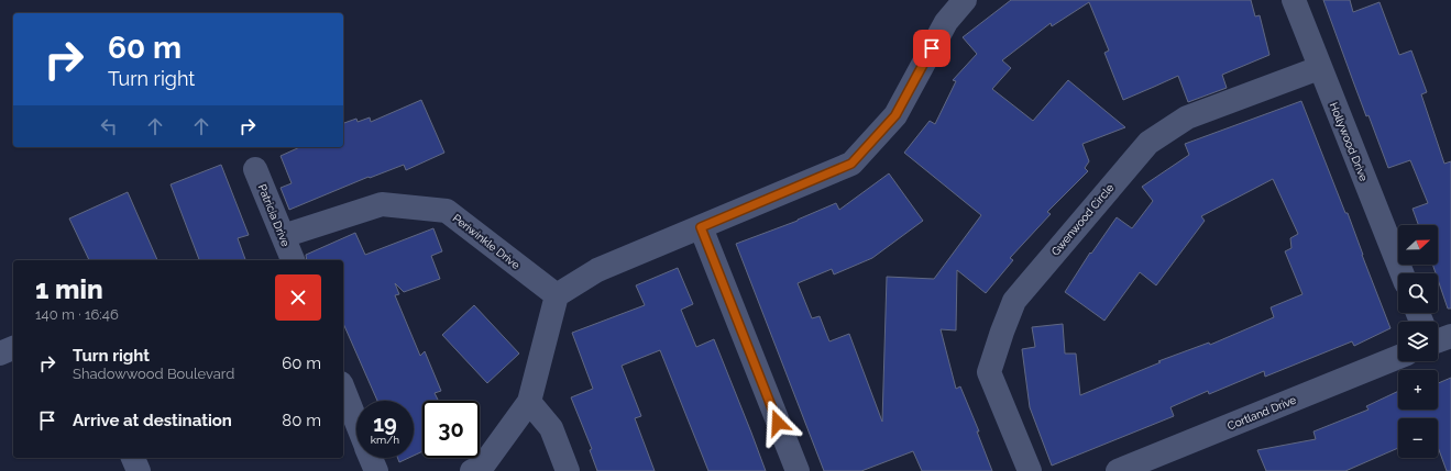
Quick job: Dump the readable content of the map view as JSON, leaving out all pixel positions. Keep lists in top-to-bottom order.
{
  "streets": {
    "street": [
      "Hollywood Drive",
      "Patricia Drive",
      "Gwenwood Circle",
      "Periwinkle Drive",
      "Cortland Drive"
    ]
  },
  "crossings": [
    ["Hollywood Drive", "Gwenwood Circle"],
    ["Patricia Drive", "Periwinkle Drive"]
  ],
  "north": "right",
  "page": {
    "turn": ["60 m", "Turn right"],
    "map_buttons": ["+", "−"],
    "heading": ["1 min", "140 m · 16:46"],
    "list": [
      {
        "name": "Turn right",
        "note": "Shadowwood Boulevard",
        "value": "60 m"
      },
      {
        "name": "Arrive at destination",
        "value": "80 m"
      }
    ],
    "speed": "19 km/h",
    "limit": "30"
  }
}
